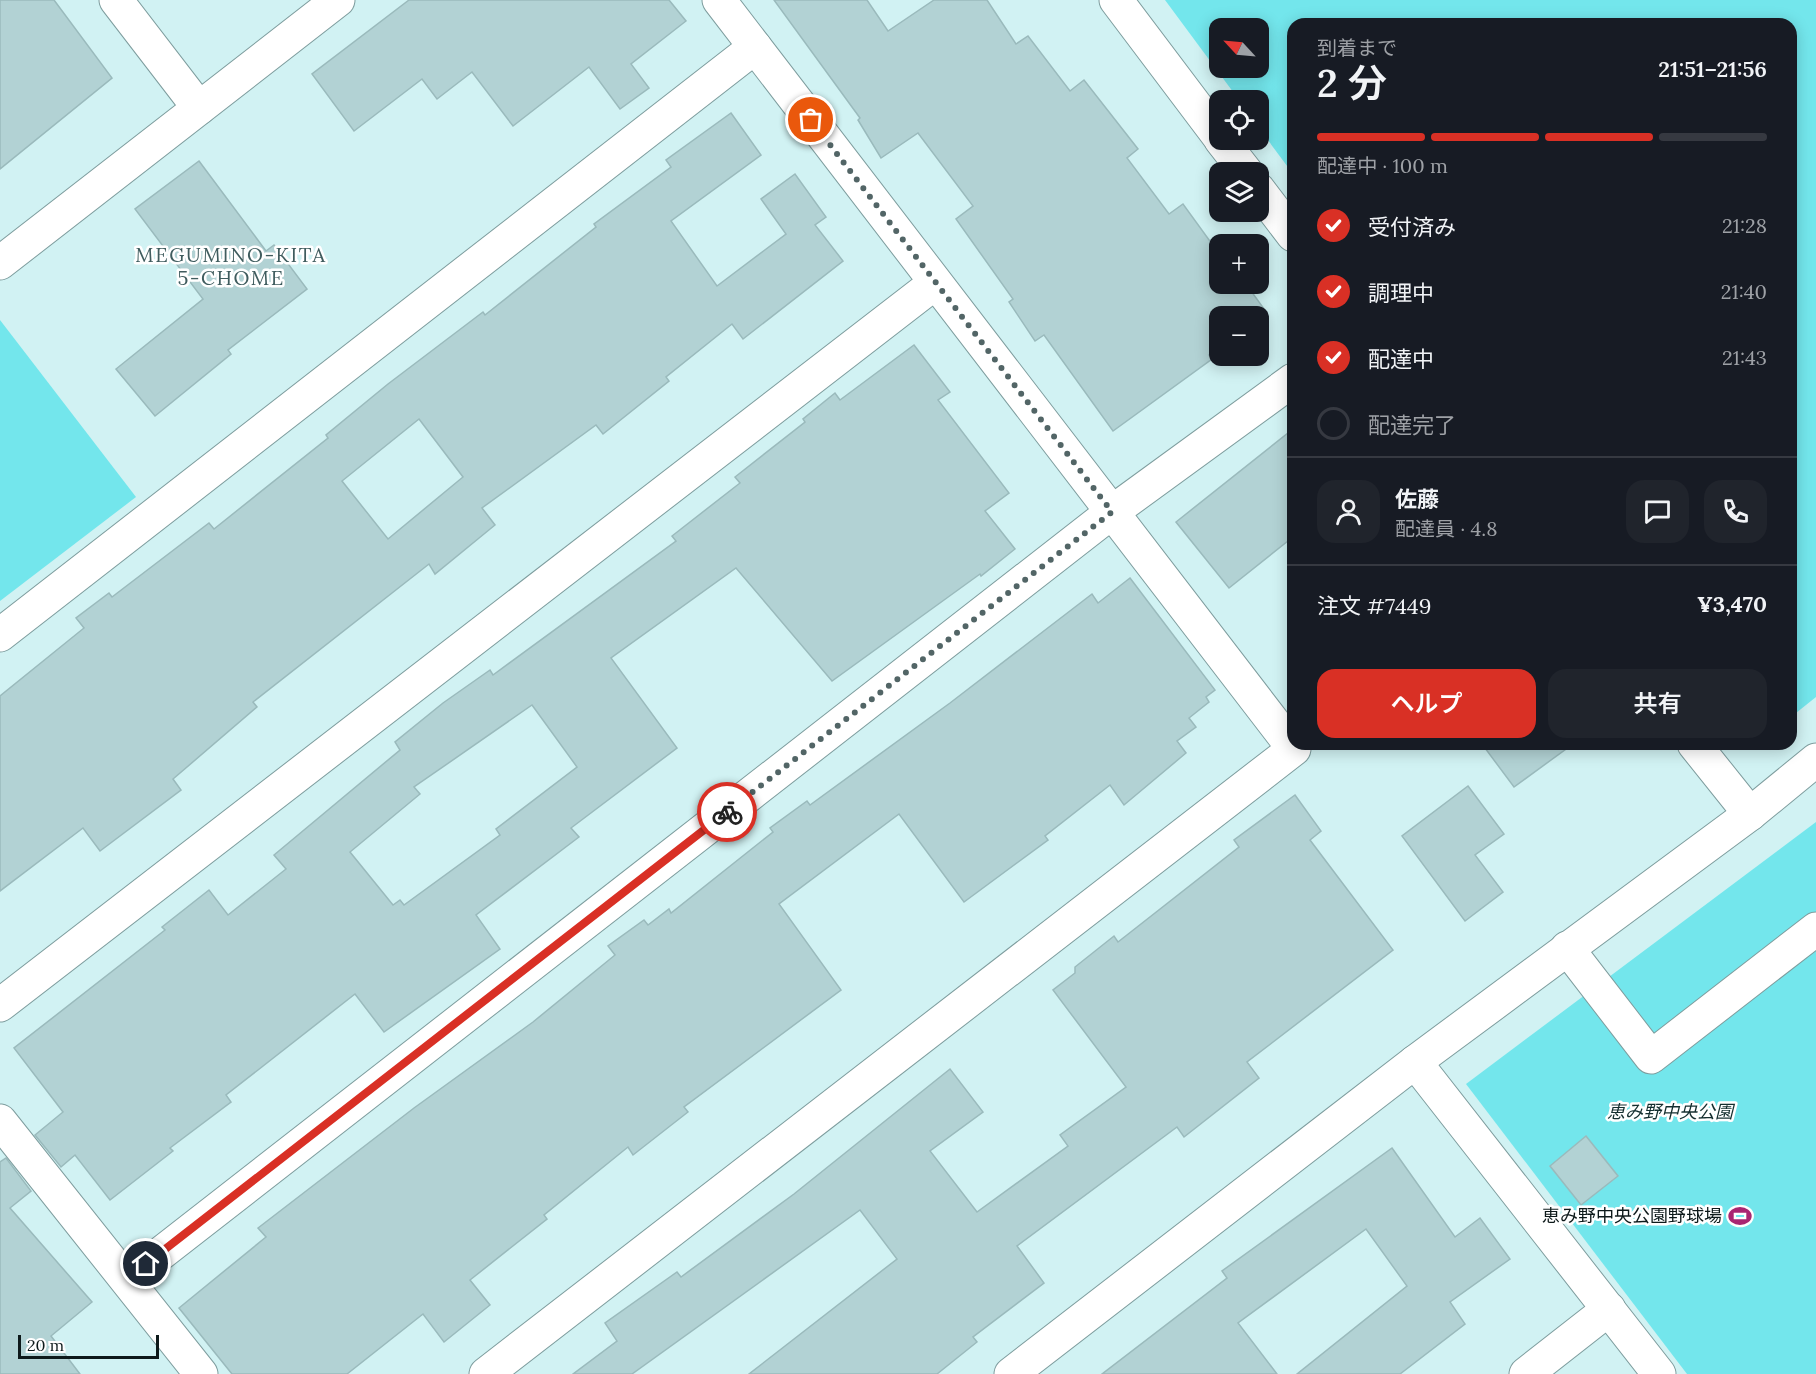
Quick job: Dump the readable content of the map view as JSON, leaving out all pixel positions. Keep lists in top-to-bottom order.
{
  "districts": ["MEGUMINO-KITA 5-CHOME"],
  "parks": ["恵み野中央公園"],
  "places": {
    "sports": ["恵み野中央公園野球場"]
  },
  "scale_bar": "20 m",
  "north": "top left",
  "page": {
    "map_buttons": ["+", "−"],
    "heading": ["2 分", "到着まで", "21:51–21:56"],
    "panel": [
      "佐藤",
      "配達員 · 4.8",
      "注文 #7449",
      "¥3,470"
    ],
    "bar": "配達中 · 100 m",
    "list": [
      ["受付済み", "21:28"],
      ["調理中", "21:40"],
      ["配達中", "21:43"],
      "配達完了"
    ],
    "buttons": ["ヘルプ", "共有"],
    "scale": "20 m"
  }
}
